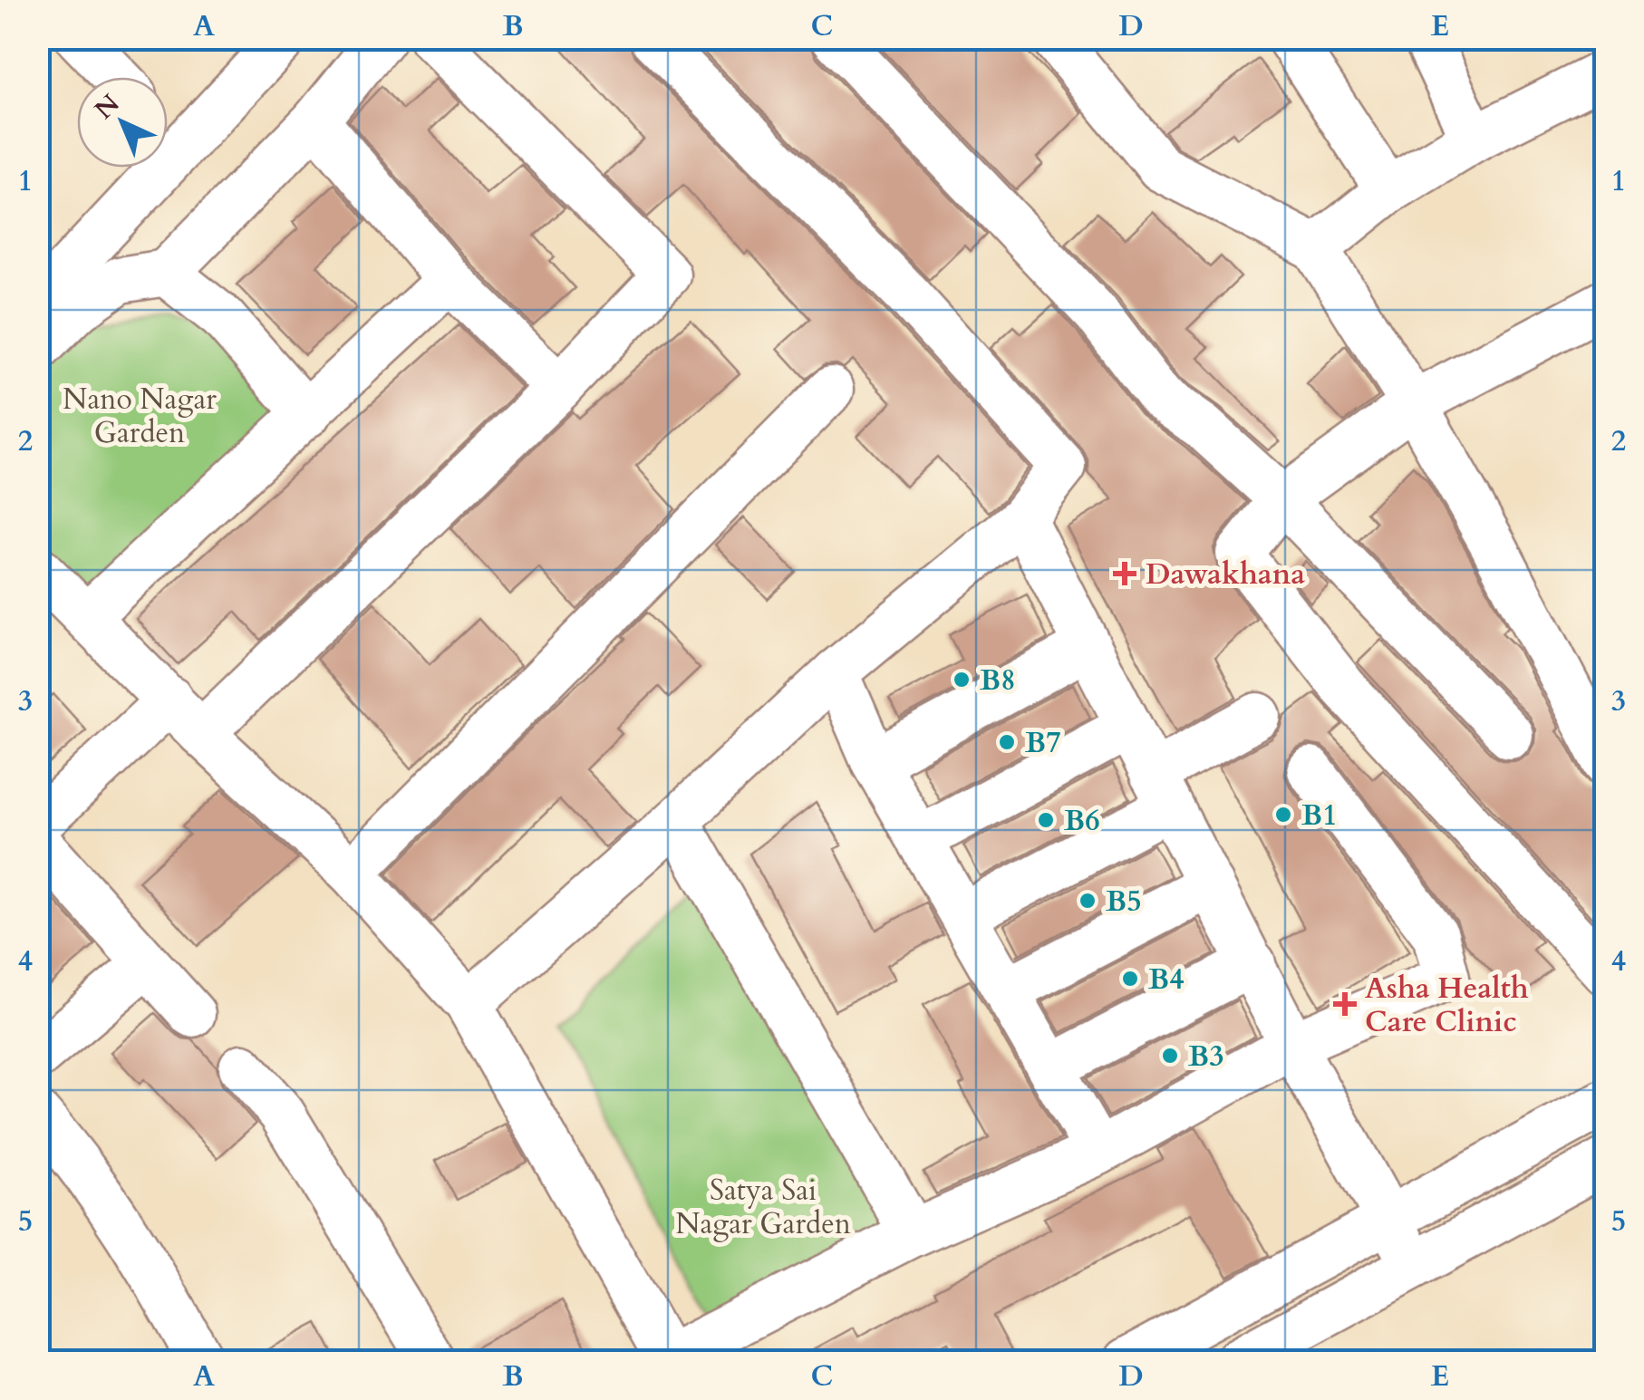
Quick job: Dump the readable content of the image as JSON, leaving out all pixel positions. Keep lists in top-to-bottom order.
{
  "parks": ["Nano Nagar Garden", "Satya Sai Nagar Garden"],
  "places": {
    "health": ["Dawakhana", "Asha Health Care Clinic"],
    "other": [
      "B8",
      "B7",
      "B1",
      "B6",
      "B5",
      "B4",
      "B3"
    ]
  },
  "north": "top left",
  "grid": {
    "columns": [
      "A",
      "B",
      "C",
      "D",
      "E"
    ],
    "rows": [
      "1",
      "2",
      "3",
      "4",
      "5"
    ]
  }
}
